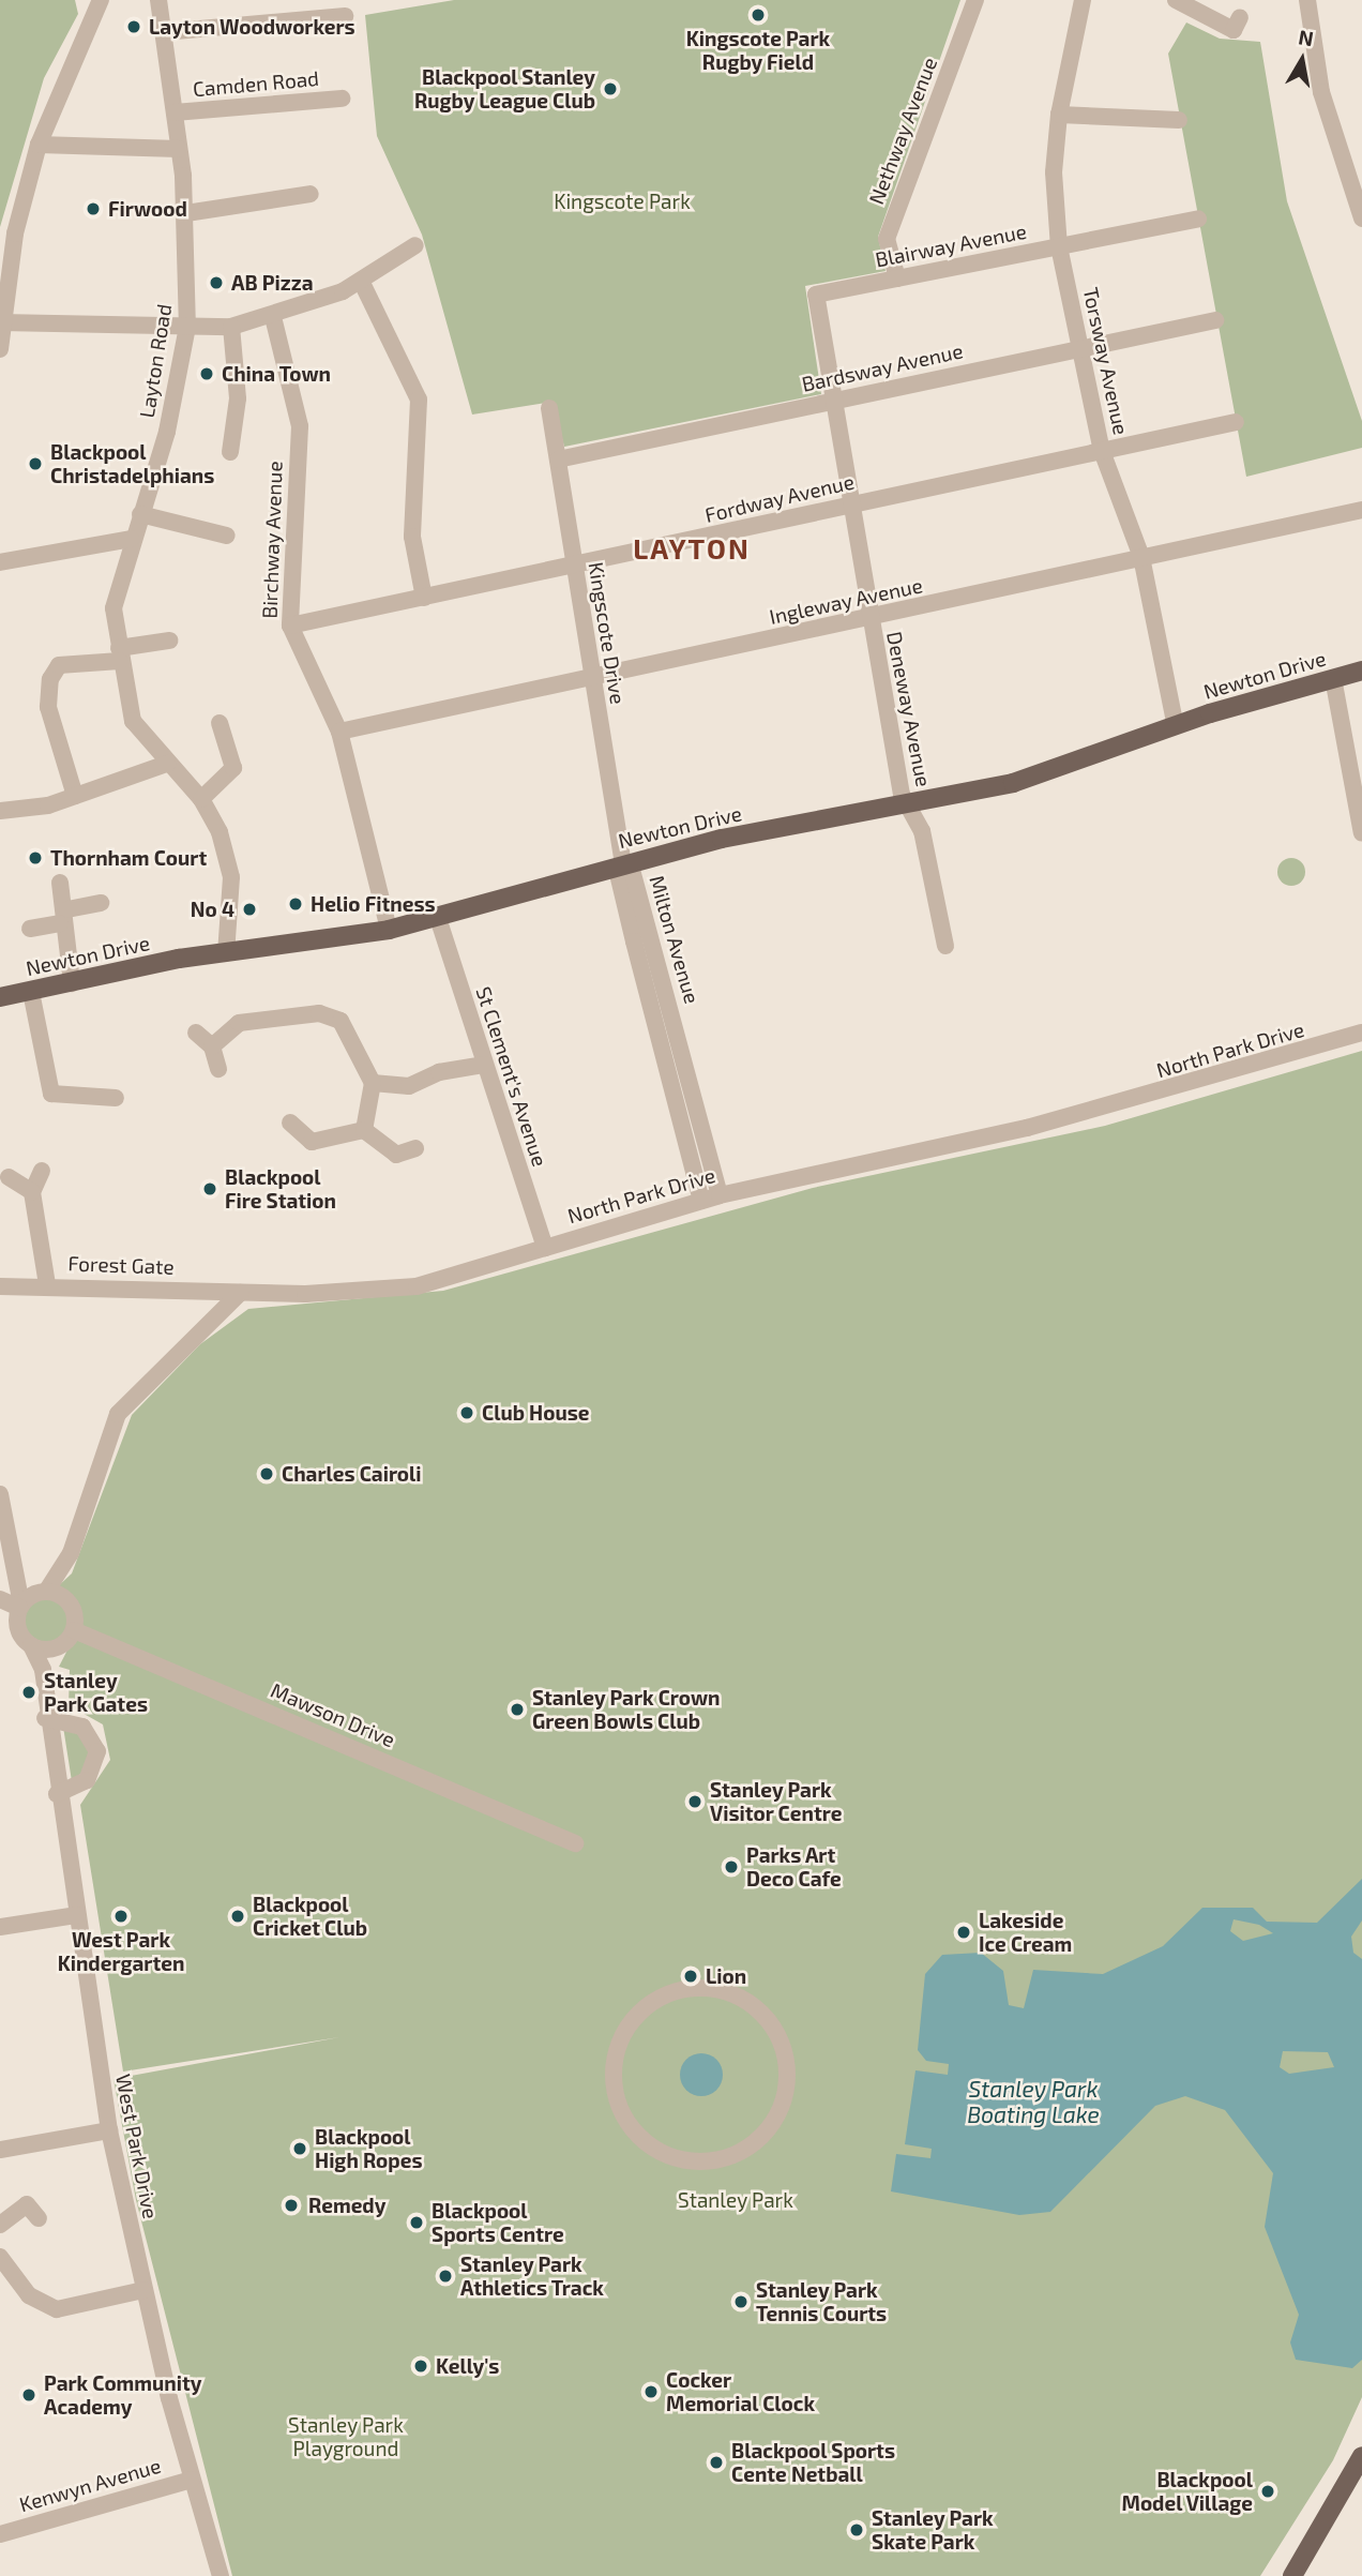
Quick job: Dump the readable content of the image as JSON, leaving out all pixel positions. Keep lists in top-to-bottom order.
{
  "streets": {
    "main road": ["Newton Drive"],
    "street": [
      "Camden Road",
      "Nethway Avenue",
      "Blairway Avenue",
      "Layton Road",
      "Torsway Avenue",
      "Bardsway Avenue",
      "Fordway Avenue",
      "Birchway Avenue",
      "Ingleway Avenue",
      "Kingscote Drive",
      "Deneway Avenue",
      "Milton Avenue",
      "North Park Drive",
      "St Clement's Avenue",
      "Forest Gate",
      "Mawson Drive",
      "West Park Drive",
      "Kenwyn Avenue"
    ]
  },
  "crossings": [
    ["Camden Road", "Layton Road"],
    ["Nethway Avenue", "Blairway Avenue"],
    ["Blairway Avenue", "Torsway Avenue"],
    ["Blairway Avenue", "Bardsway Avenue"],
    ["Blairway Avenue", "Deneway Avenue"],
    ["Layton Road", "Newton Drive"],
    ["Torsway Avenue", "Bardsway Avenue"],
    ["Torsway Avenue", "Fordway Avenue"],
    ["Torsway Avenue", "Ingleway Avenue"],
    ["Torsway Avenue", "Newton Drive"],
    ["Bardsway Avenue", "Kingscote Drive"],
    ["Bardsway Avenue", "Deneway Avenue"],
    ["Fordway Avenue", "Birchway Avenue"],
    ["Fordway Avenue", "Kingscote Drive"],
    ["Fordway Avenue", "Deneway Avenue"],
    ["Birchway Avenue", "Ingleway Avenue"],
    ["Birchway Avenue", "Newton Drive"],
    ["Ingleway Avenue", "Kingscote Drive"],
    ["Ingleway Avenue", "Deneway Avenue"],
    ["Kingscote Drive", "Newton Drive"],
    ["Kingscote Drive", "Milton Avenue"],
    ["Newton Drive", "Deneway Avenue"],
    ["Newton Drive", "Milton Avenue"],
    ["Newton Drive", "St Clement's Avenue"],
    ["Milton Avenue", "North Park Drive"],
    ["North Park Drive", "St Clement's Avenue"],
    ["North Park Drive", "Forest Gate"],
    ["Mawson Drive", "West Park Drive"],
    ["West Park Drive", "Kenwyn Avenue"]
  ],
  "districts": ["LAYTON"],
  "water": ["Stanley Park Boating Lake"],
  "parks": ["Kingscote Park", "Stanley Park", "Stanley Park Playground"],
  "places": [
    "Kingscote Park Rugby Field",
    "Layton Woodworkers",
    "Blackpool Stanley Rugby League Club",
    "Firwood",
    "AB Pizza",
    "China Town",
    "Blackpool Christadelphians",
    "Thornham Court",
    "Helio Fitness",
    "No 4",
    "Blackpool Fire Station",
    "Club House",
    "Charles Cairoli",
    "Stanley Park Gates",
    "Stanley Park Crown Green Bowls Club",
    "Stanley Park Visitor Centre",
    "Parks Art Deco Cafe",
    "West Park Kindergarten",
    "Blackpool Cricket Club",
    "Lakeside Ice Cream",
    "Lion",
    "Blackpool High Ropes",
    "Remedy",
    "Blackpool Sports Centre",
    "Stanley Park Athletics Track",
    "Stanley Park Tennis Courts",
    "Kelly's",
    "Cocker Memorial Clock",
    "Park Community Academy",
    "Blackpool Sports Cente Netball",
    "Blackpool Model Village",
    "Stanley Park Skate Park"
  ],
  "north": "top"
}
